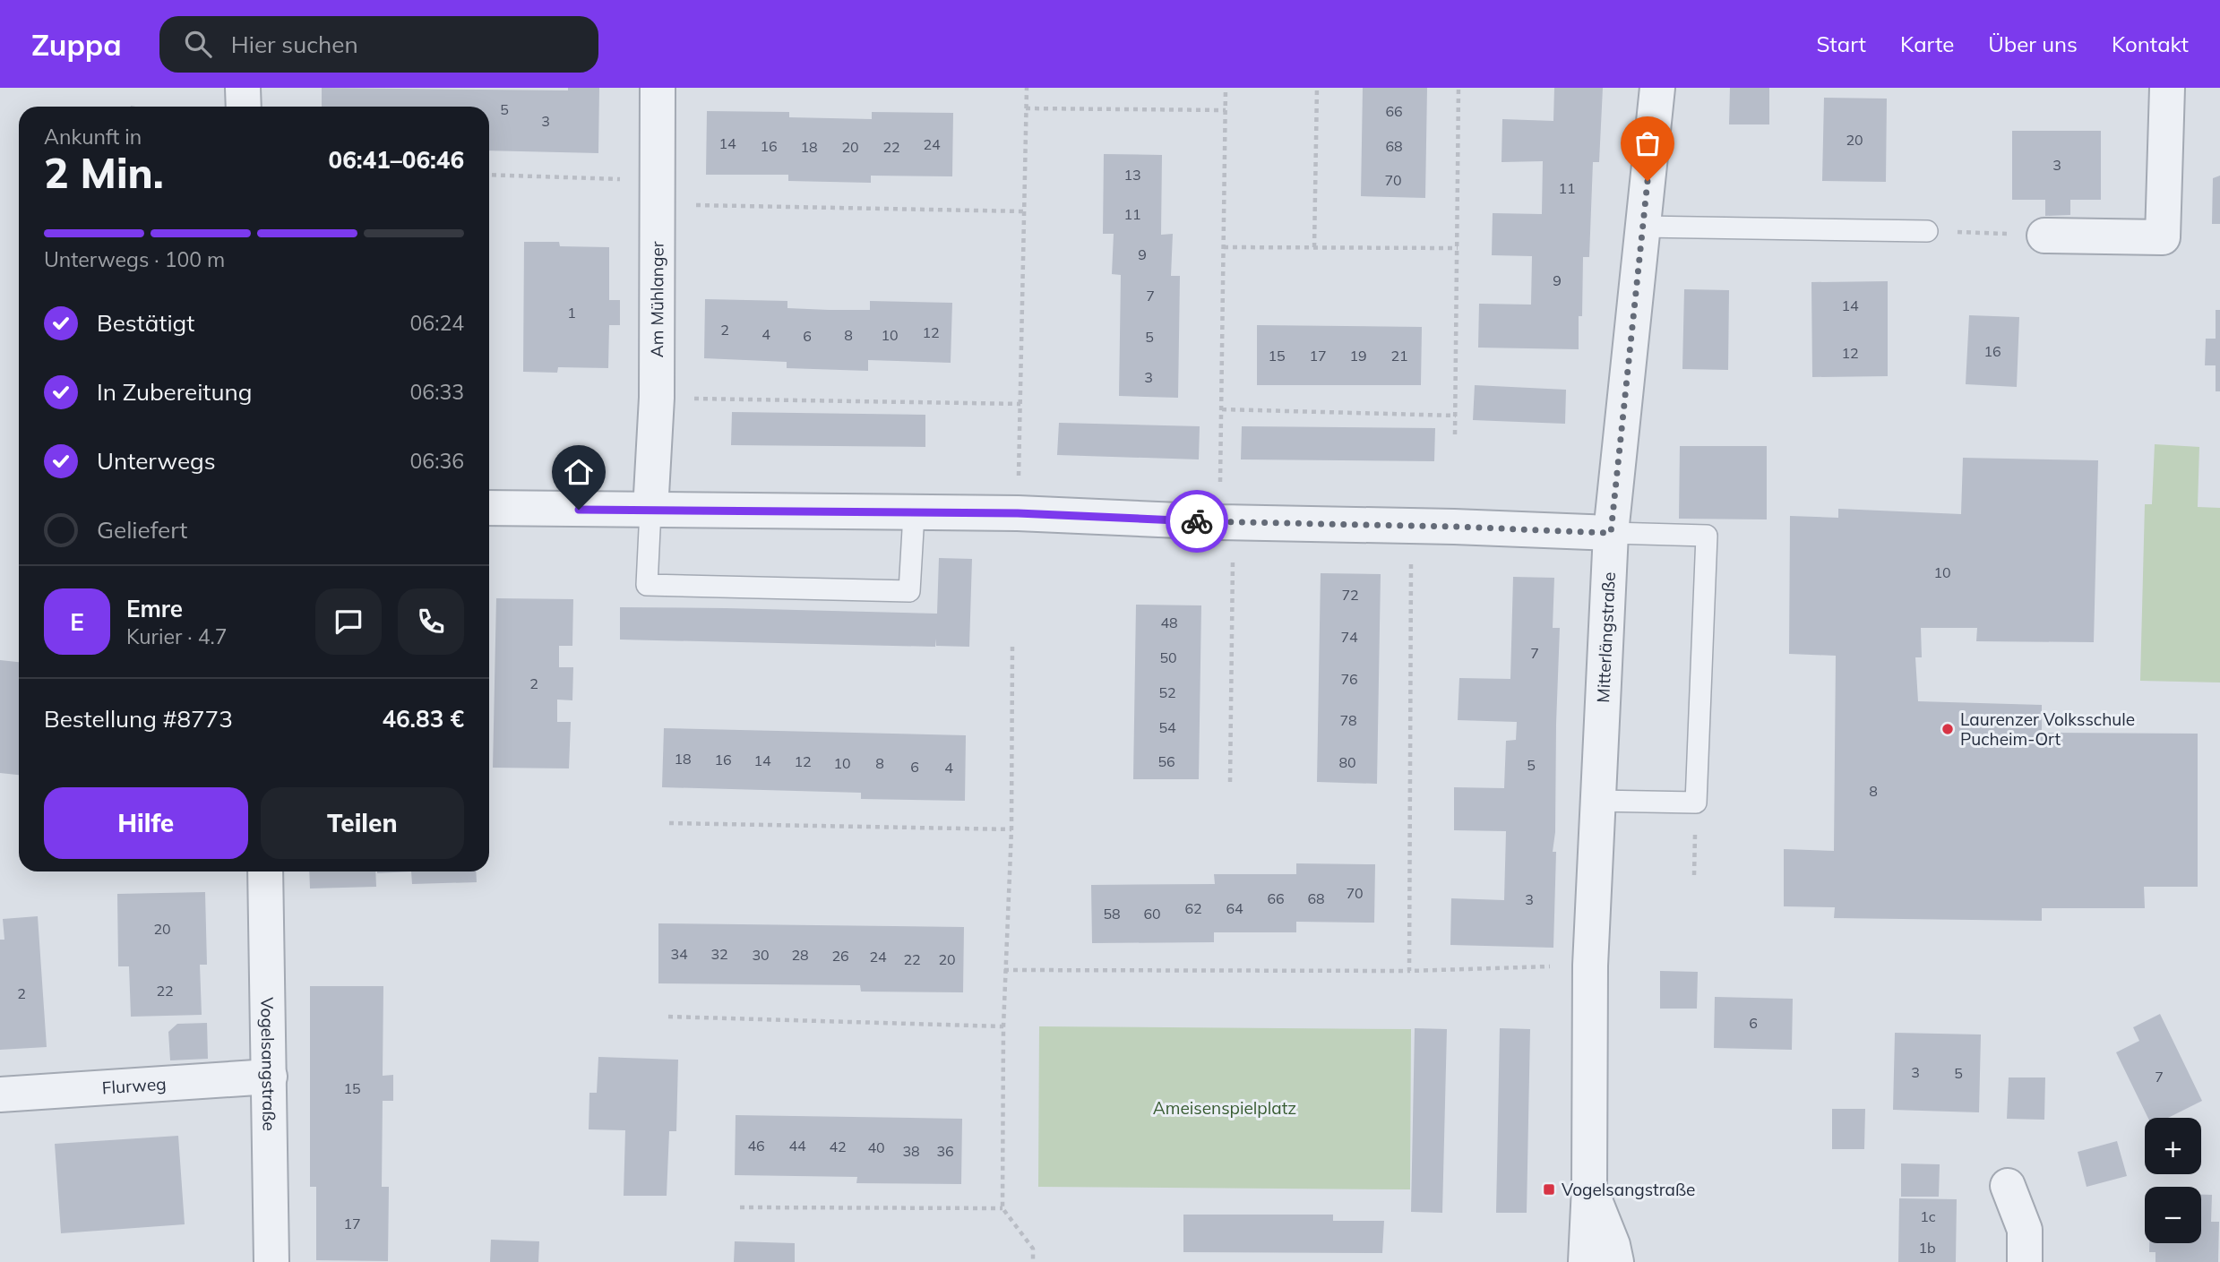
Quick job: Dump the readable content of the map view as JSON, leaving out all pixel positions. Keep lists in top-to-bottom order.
{
  "streets": {
    "street": [
      "Am Mühlanger",
      "Mitterlängstraße",
      "Vogelsangstraße",
      "Flurweg"
    ]
  },
  "crossings": [
    ["Vogelsangstraße", "Flurweg"]
  ],
  "parks": ["Ameisenspielplatz"],
  "places": {
    "other": ["Laurenzer Volksschule Pucheim-Ort"],
    "transit": ["Vogelsangstraße"]
  },
  "house_numbers": [
    "5",
    "66",
    "3",
    "20",
    "14",
    "24",
    "16",
    "68",
    "18",
    "20",
    "22",
    "3",
    "13",
    "70",
    "11",
    "11",
    "9",
    "9",
    "7",
    "14",
    "1",
    "2",
    "12",
    "4",
    "8",
    "10",
    "6",
    "5",
    "16",
    "12",
    "15",
    "17",
    "19",
    "21",
    "3",
    "10",
    "72",
    "48",
    "74",
    "7",
    "50",
    "76",
    "2",
    "52",
    "78",
    "54",
    "18",
    "16",
    "14",
    "12",
    "56",
    "80",
    "10",
    "8",
    "5",
    "6",
    "4",
    "8",
    "70",
    "66",
    "68",
    "3",
    "62",
    "64",
    "58",
    "60",
    "20",
    "34",
    "32",
    "30",
    "28",
    "26",
    "24",
    "22",
    "20",
    "22",
    "2",
    "6",
    "3",
    "5",
    "7",
    "15",
    "46",
    "44",
    "42",
    "40",
    "38",
    "36",
    "1c",
    "17",
    "1b"
  ],
  "page": {
    "header": "Zuppa",
    "search": "Hier suchen",
    "nav": [
      "Start",
      "Karte",
      "Über uns",
      "Kontakt"
    ],
    "heading": ["2 Min.", "Ankunft in", "06:41–06:46"],
    "panel": [
      "Emre",
      "Kurier · 4.7",
      "Bestellung #8773",
      "46.83 €"
    ],
    "bar": "Unterwegs · 100 m",
    "list": [
      ["Bestätigt", "06:24"],
      ["In Zubereitung", "06:33"],
      ["Unterwegs", "06:36"],
      "Geliefert"
    ],
    "round": "E",
    "buttons": ["Hilfe", "Teilen"],
    "map_buttons": ["+", "−"]
  }
}
